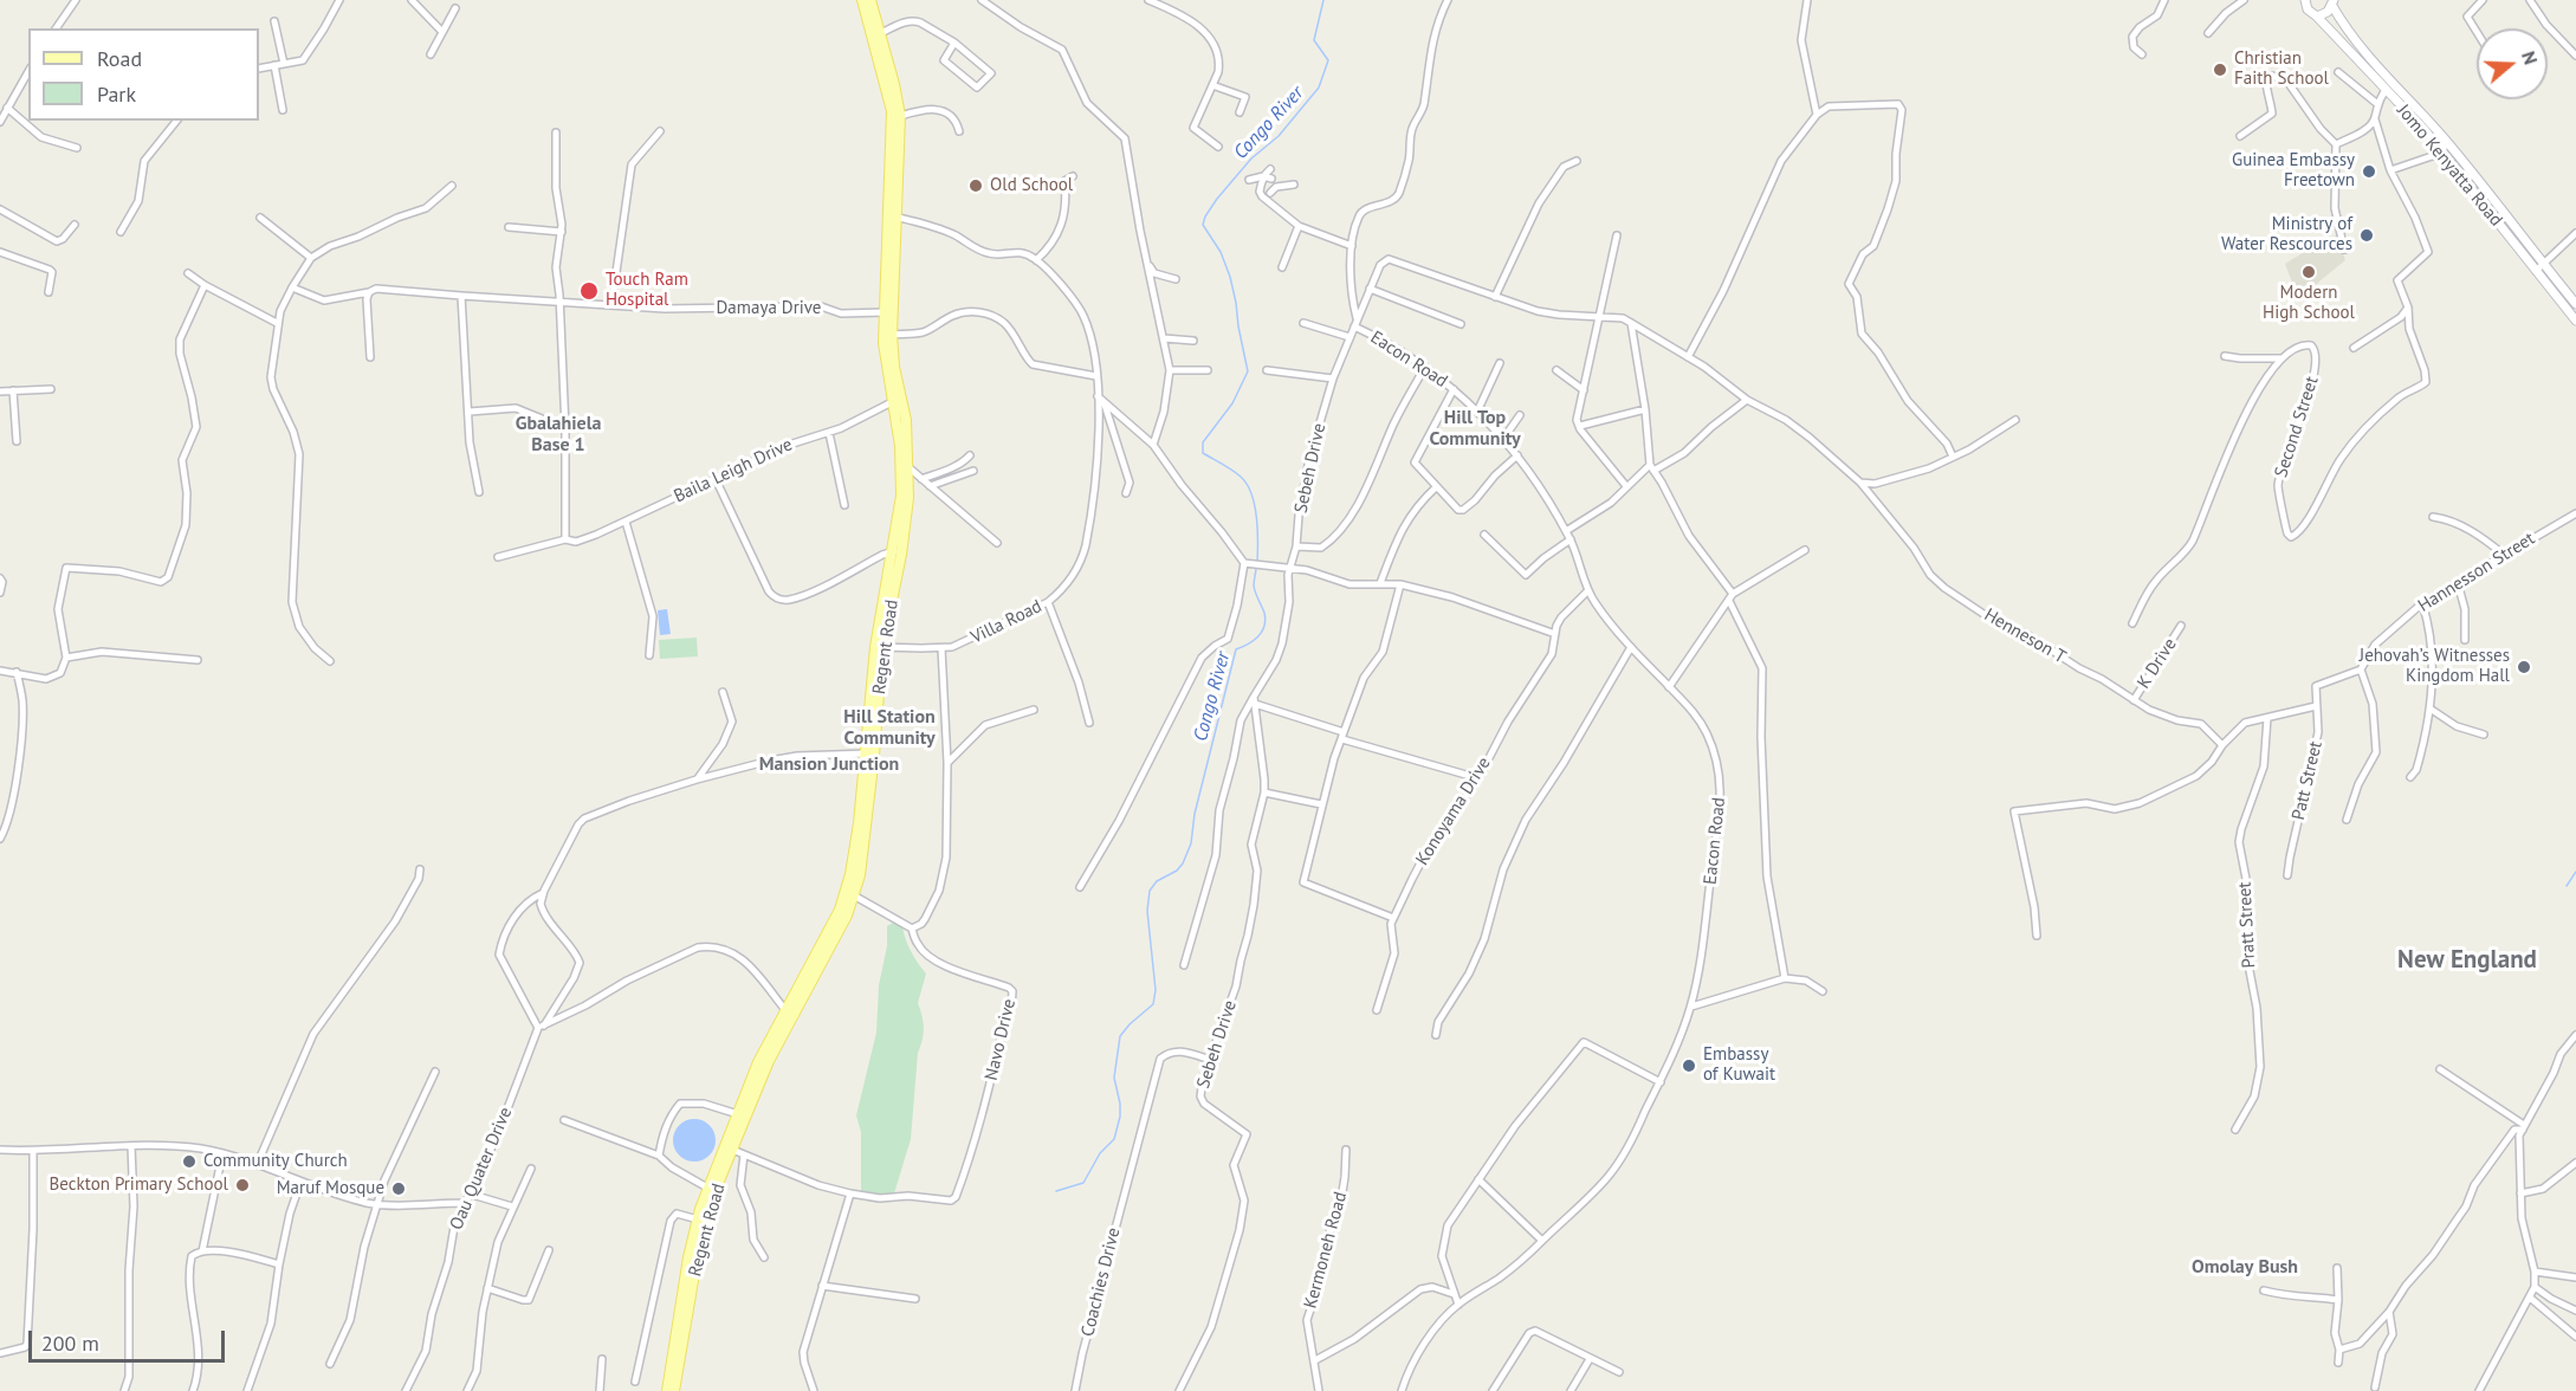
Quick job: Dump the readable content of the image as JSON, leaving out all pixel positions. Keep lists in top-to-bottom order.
{
  "streets": {
    "main road": ["Jomo Kenyatta Road", "Regent Road"],
    "street": [
      "Damaya Drive",
      "Eacon Road",
      "Second Street",
      "Sebeh Drive",
      "Baila Leigh Drive",
      "Hannesson Street",
      "Villa Road",
      "Henneson T",
      "K Drive",
      "Patt Street",
      "Konoyama Drive",
      "Pratt Street",
      "Navo Drive",
      "Oau Quater Drive",
      "Kermoneh Road",
      "Coachies Drive"
    ]
  },
  "crossings": [
    ["Jomo Kenyatta Road", "Second Street"],
    ["Damaya Drive", "Regent Road"],
    ["Eacon Road", "Sebeh Drive"],
    ["Eacon Road", "Konoyama Drive"],
    ["Sebeh Drive", "Henneson T"],
    ["Sebeh Drive", "Coachies Drive"],
    ["Baila Leigh Drive", "Regent Road"],
    ["Hannesson Street", "Patt Street"],
    ["Villa Road", "Regent Road"],
    ["Henneson T", "K Drive"],
    ["Regent Road", "Navo Drive"]
  ],
  "districts": [
    "Hill Top Community",
    "Gbalahiela Base 1",
    "Hill Station Community",
    "Mansion Junction",
    "New England",
    "Omolay Bush"
  ],
  "water": ["Congo River"],
  "places": [
    "Christian Faith School",
    "Guinea Embassy Freetown",
    "Old School",
    "Ministry of Water Rescources",
    "Modern High School",
    "Touch Ram Hospital",
    "Jehovah’s Witnesses Kingdom Hall",
    "Embassy of Kuwait",
    "Community Church",
    "Beckton Primary School",
    "Maruf Mosque"
  ],
  "legend": ["Road", "Park"],
  "scale_bar": "200 m",
  "north": "right"
}
